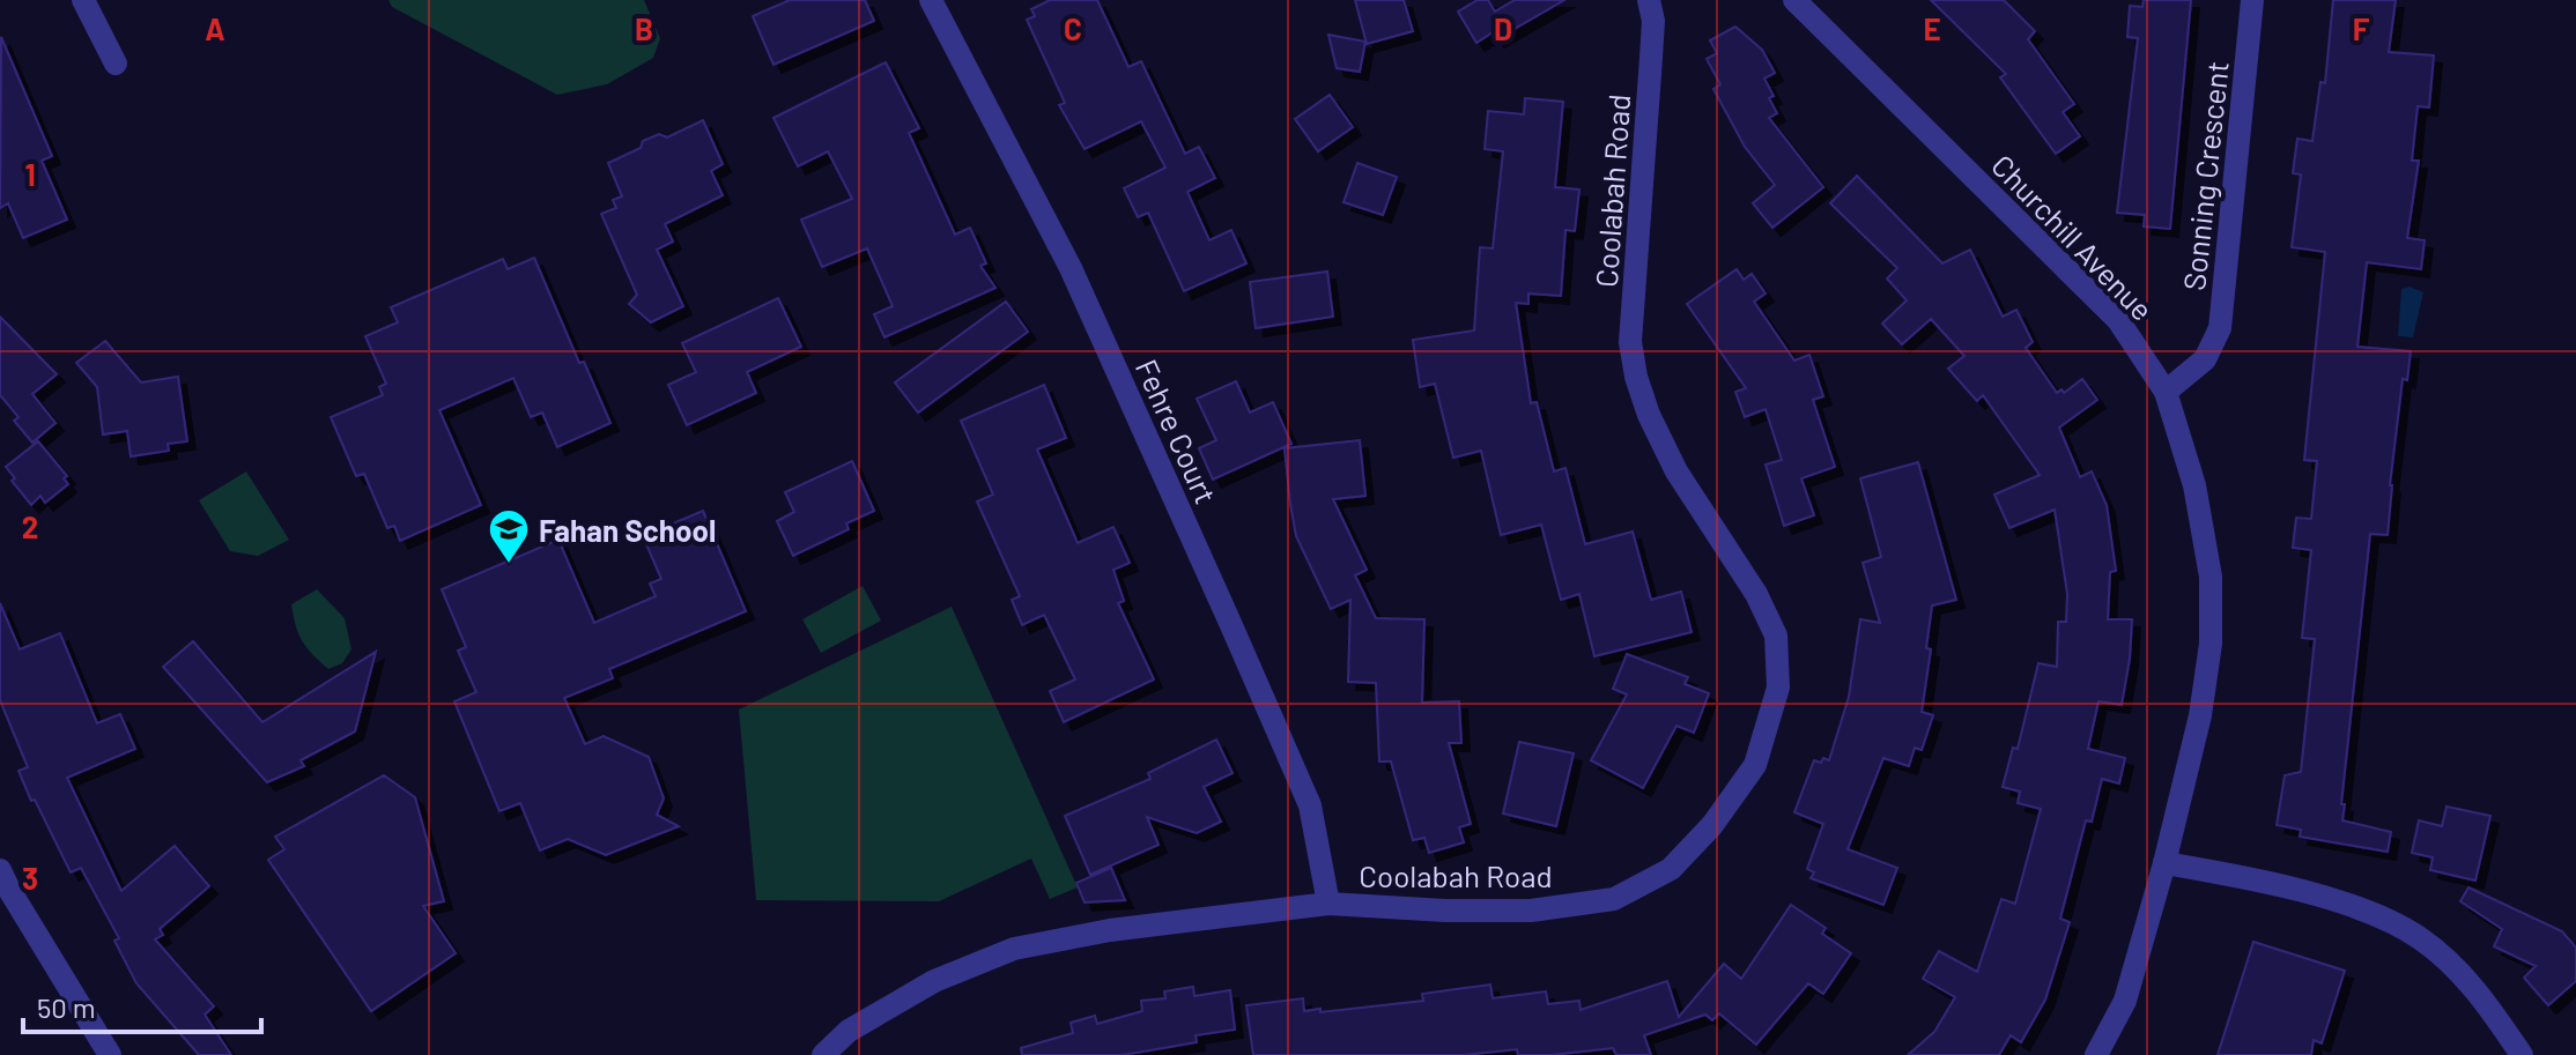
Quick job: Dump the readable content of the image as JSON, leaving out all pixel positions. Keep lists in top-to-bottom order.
{
  "streets": {
    "street": [
      "Sonning Crescent",
      "Coolabah Road",
      "Churchill Avenue",
      "Fehre Court"
    ]
  },
  "crossings": [
    ["Sonning Crescent", "Churchill Avenue"],
    ["Coolabah Road", "Fehre Court"]
  ],
  "places": {
    "school or university": ["Fahan School"]
  },
  "scale_bar": "50 m",
  "grid": {
    "columns": [
      "A",
      "B",
      "C",
      "D",
      "E",
      "F"
    ],
    "rows": ["1", "2", "3"]
  }
}
